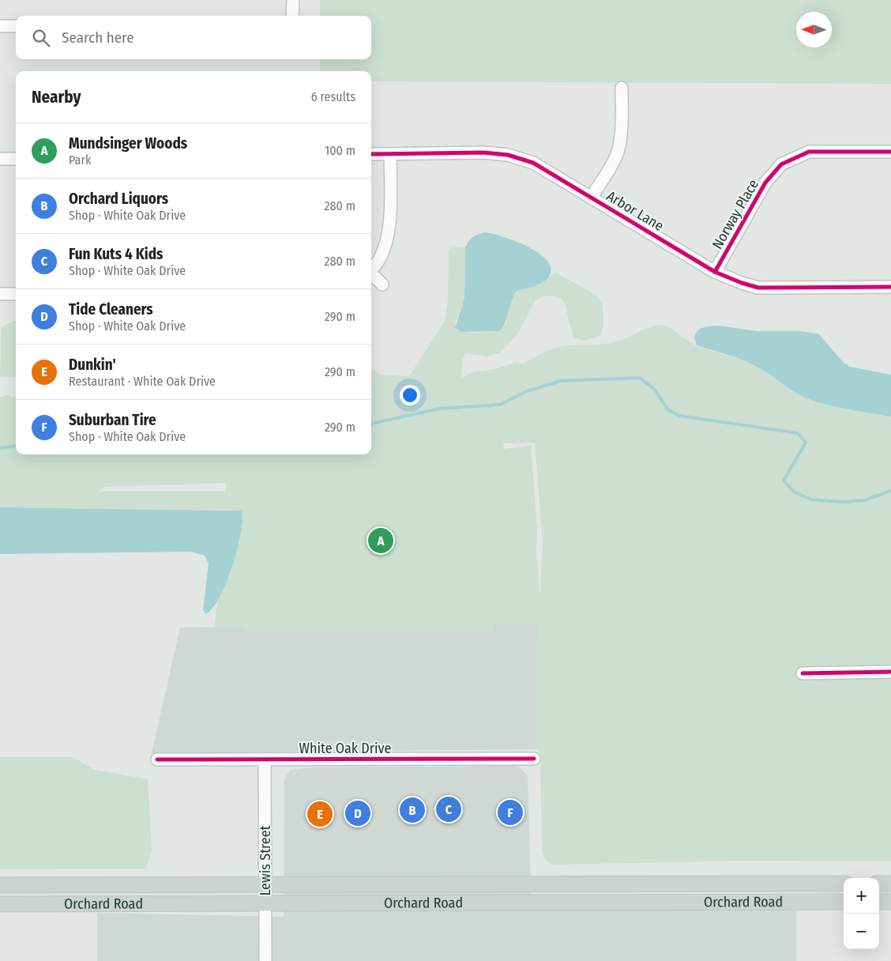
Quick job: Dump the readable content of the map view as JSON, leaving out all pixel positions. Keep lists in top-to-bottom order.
{
  "streets": {
    "main road": ["Orchard Road"],
    "street": [
      "Arbor Lane",
      "Norway Place",
      "White Oak Drive",
      "Lewis Street"
    ]
  },
  "crossings": [
    ["Arbor Lane", "Norway Place"],
    ["White Oak Drive", "Lewis Street"],
    ["Lewis Street", "Orchard Road"]
  ],
  "north": "left",
  "page": {
    "search": "Search here",
    "heading": ["Nearby", "6 results"],
    "list": [
      {
        "mark": "A",
        "name": "Mundsinger Woods",
        "note": "Park",
        "value": "100 m"
      },
      {
        "mark": "B",
        "name": "Orchard Liquors",
        "note": "Shop · White Oak Drive",
        "value": "280 m"
      },
      {
        "mark": "C",
        "name": "Fun Kuts 4 Kids",
        "note": "Shop · White Oak Drive",
        "value": "280 m"
      },
      {
        "mark": "D",
        "name": "Tide Cleaners",
        "note": "Shop · White Oak Drive",
        "value": "290 m"
      },
      {
        "mark": "E",
        "name": "Dunkin'",
        "note": "Restaurant · White Oak Drive",
        "value": "290 m"
      },
      {
        "mark": "F",
        "name": "Suburban Tire",
        "note": "Shop · White Oak Drive",
        "value": "290 m"
      }
    ],
    "pins": [
      "A",
      "C",
      "B",
      "F",
      "D",
      "E"
    ],
    "map_buttons": ["+", "−"]
  }
}
